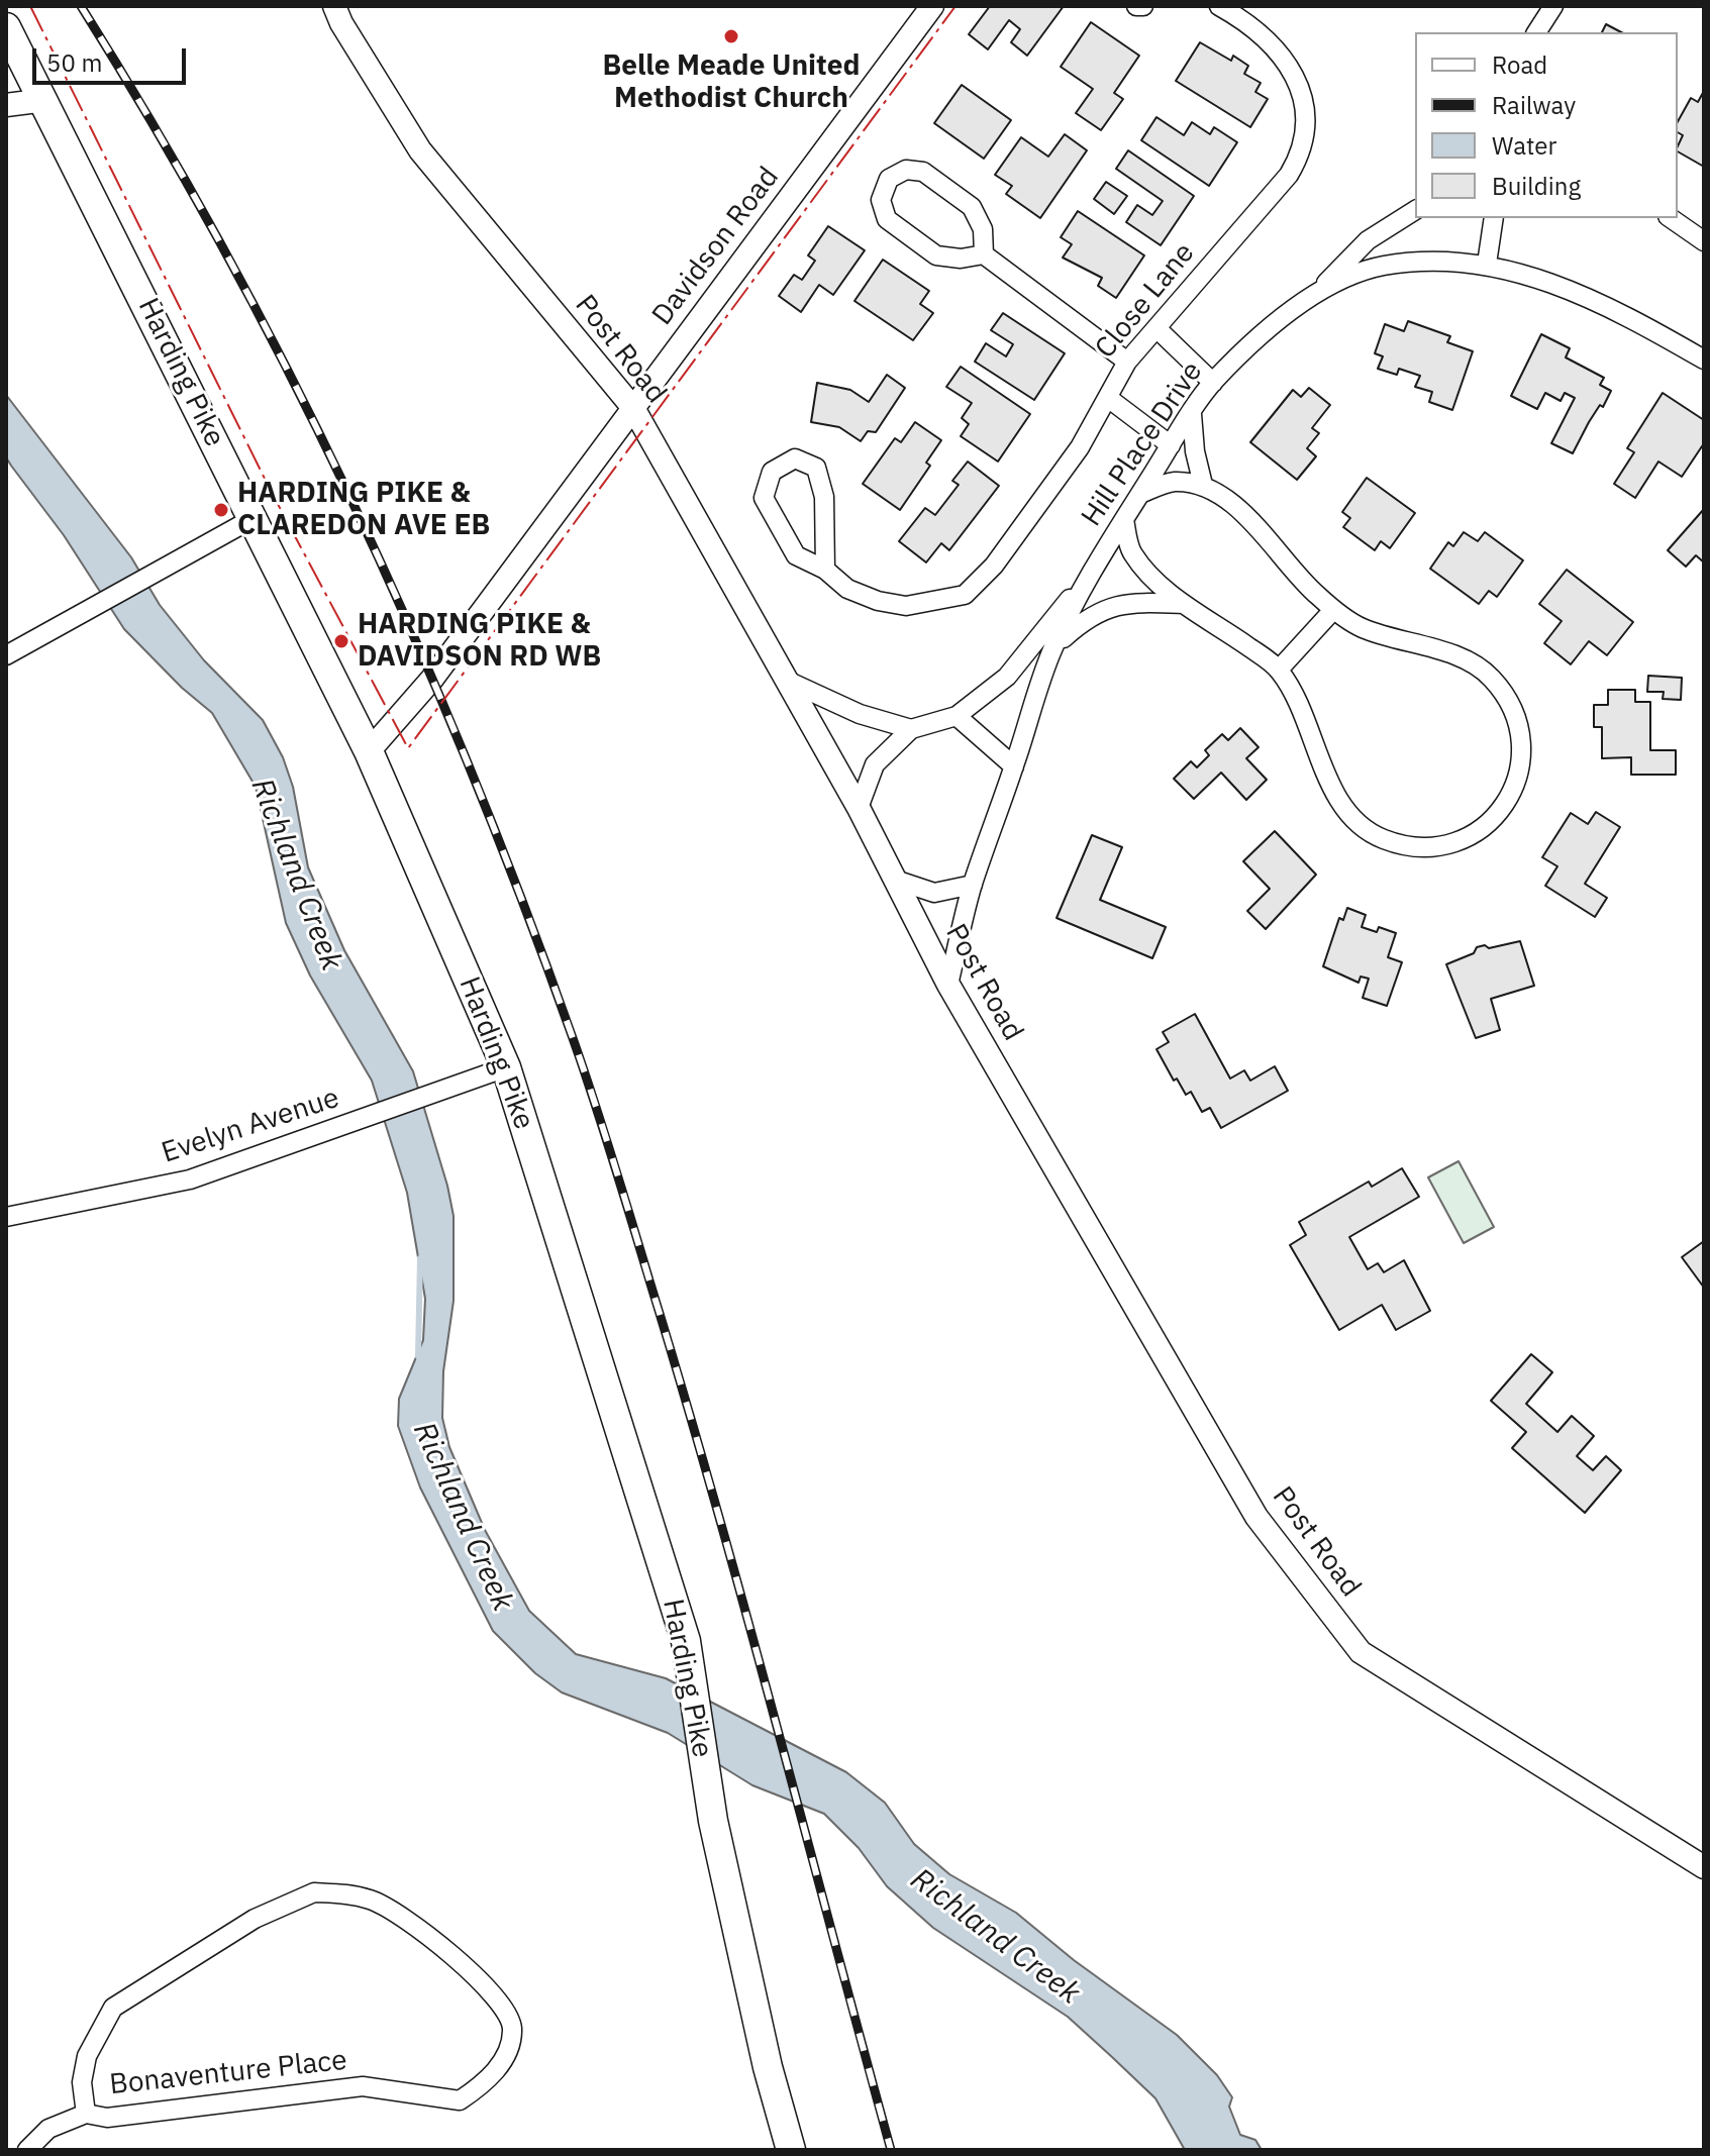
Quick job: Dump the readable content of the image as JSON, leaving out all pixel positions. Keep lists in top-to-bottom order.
{
  "streets": {
    "main road": ["Harding Pike"],
    "street": [
      "Davidson Road",
      "Close Lane",
      "Post Road",
      "Hill Place Drive",
      "Evelyn Avenue",
      "Bonaventure Place"
    ]
  },
  "crossings": [
    ["Davidson Road", "Post Road"],
    ["Davidson Road", "Harding Pike"],
    ["Post Road", "Hill Place Drive"],
    ["Harding Pike", "Evelyn Avenue"]
  ],
  "water": ["Richland Creek"],
  "places": ["Belle Meade United Methodist Church", "HARDING PIKE & CLAREDON AVE EB", "HARDING PIKE & DAVIDSON RD WB"],
  "legend": [
    "Road",
    "Railway",
    "Water",
    "Building"
  ],
  "scale_bar": "50 m"
}
